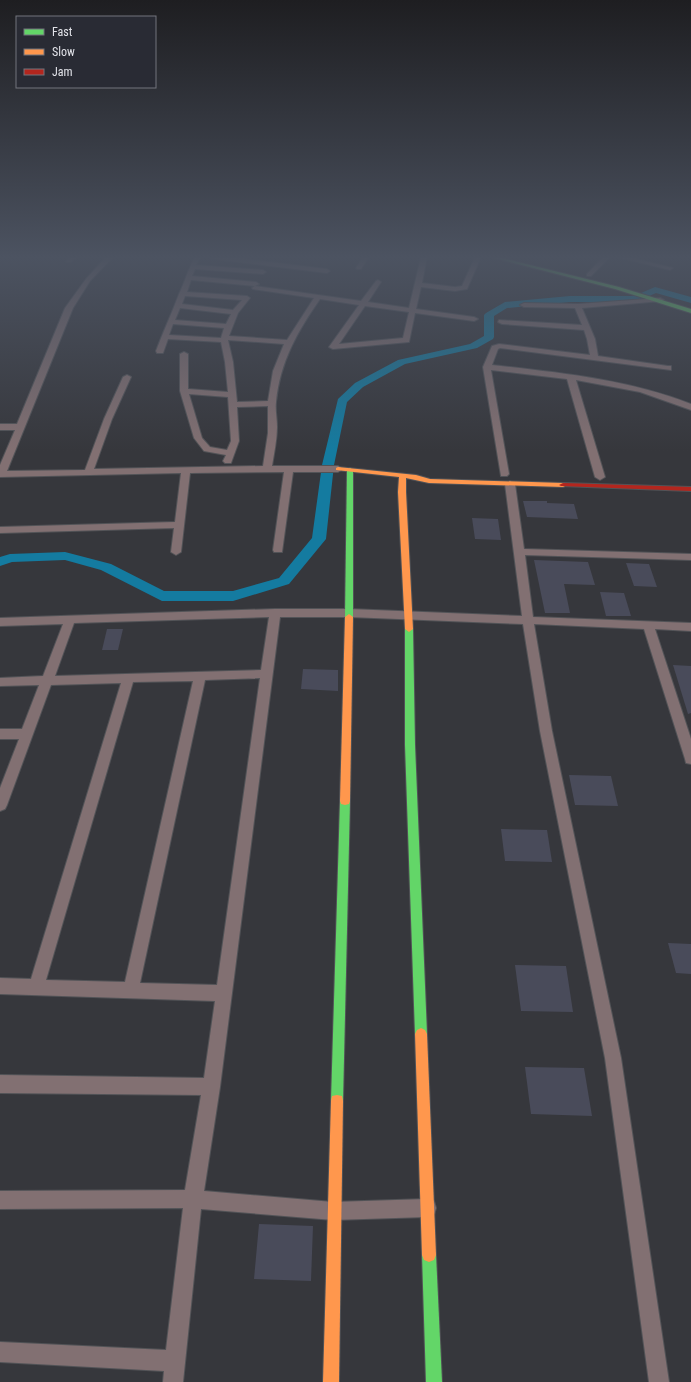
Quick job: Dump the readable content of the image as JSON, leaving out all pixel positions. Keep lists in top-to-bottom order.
{
  "legend": ["Fast", "Slow", "Jam"]
}
